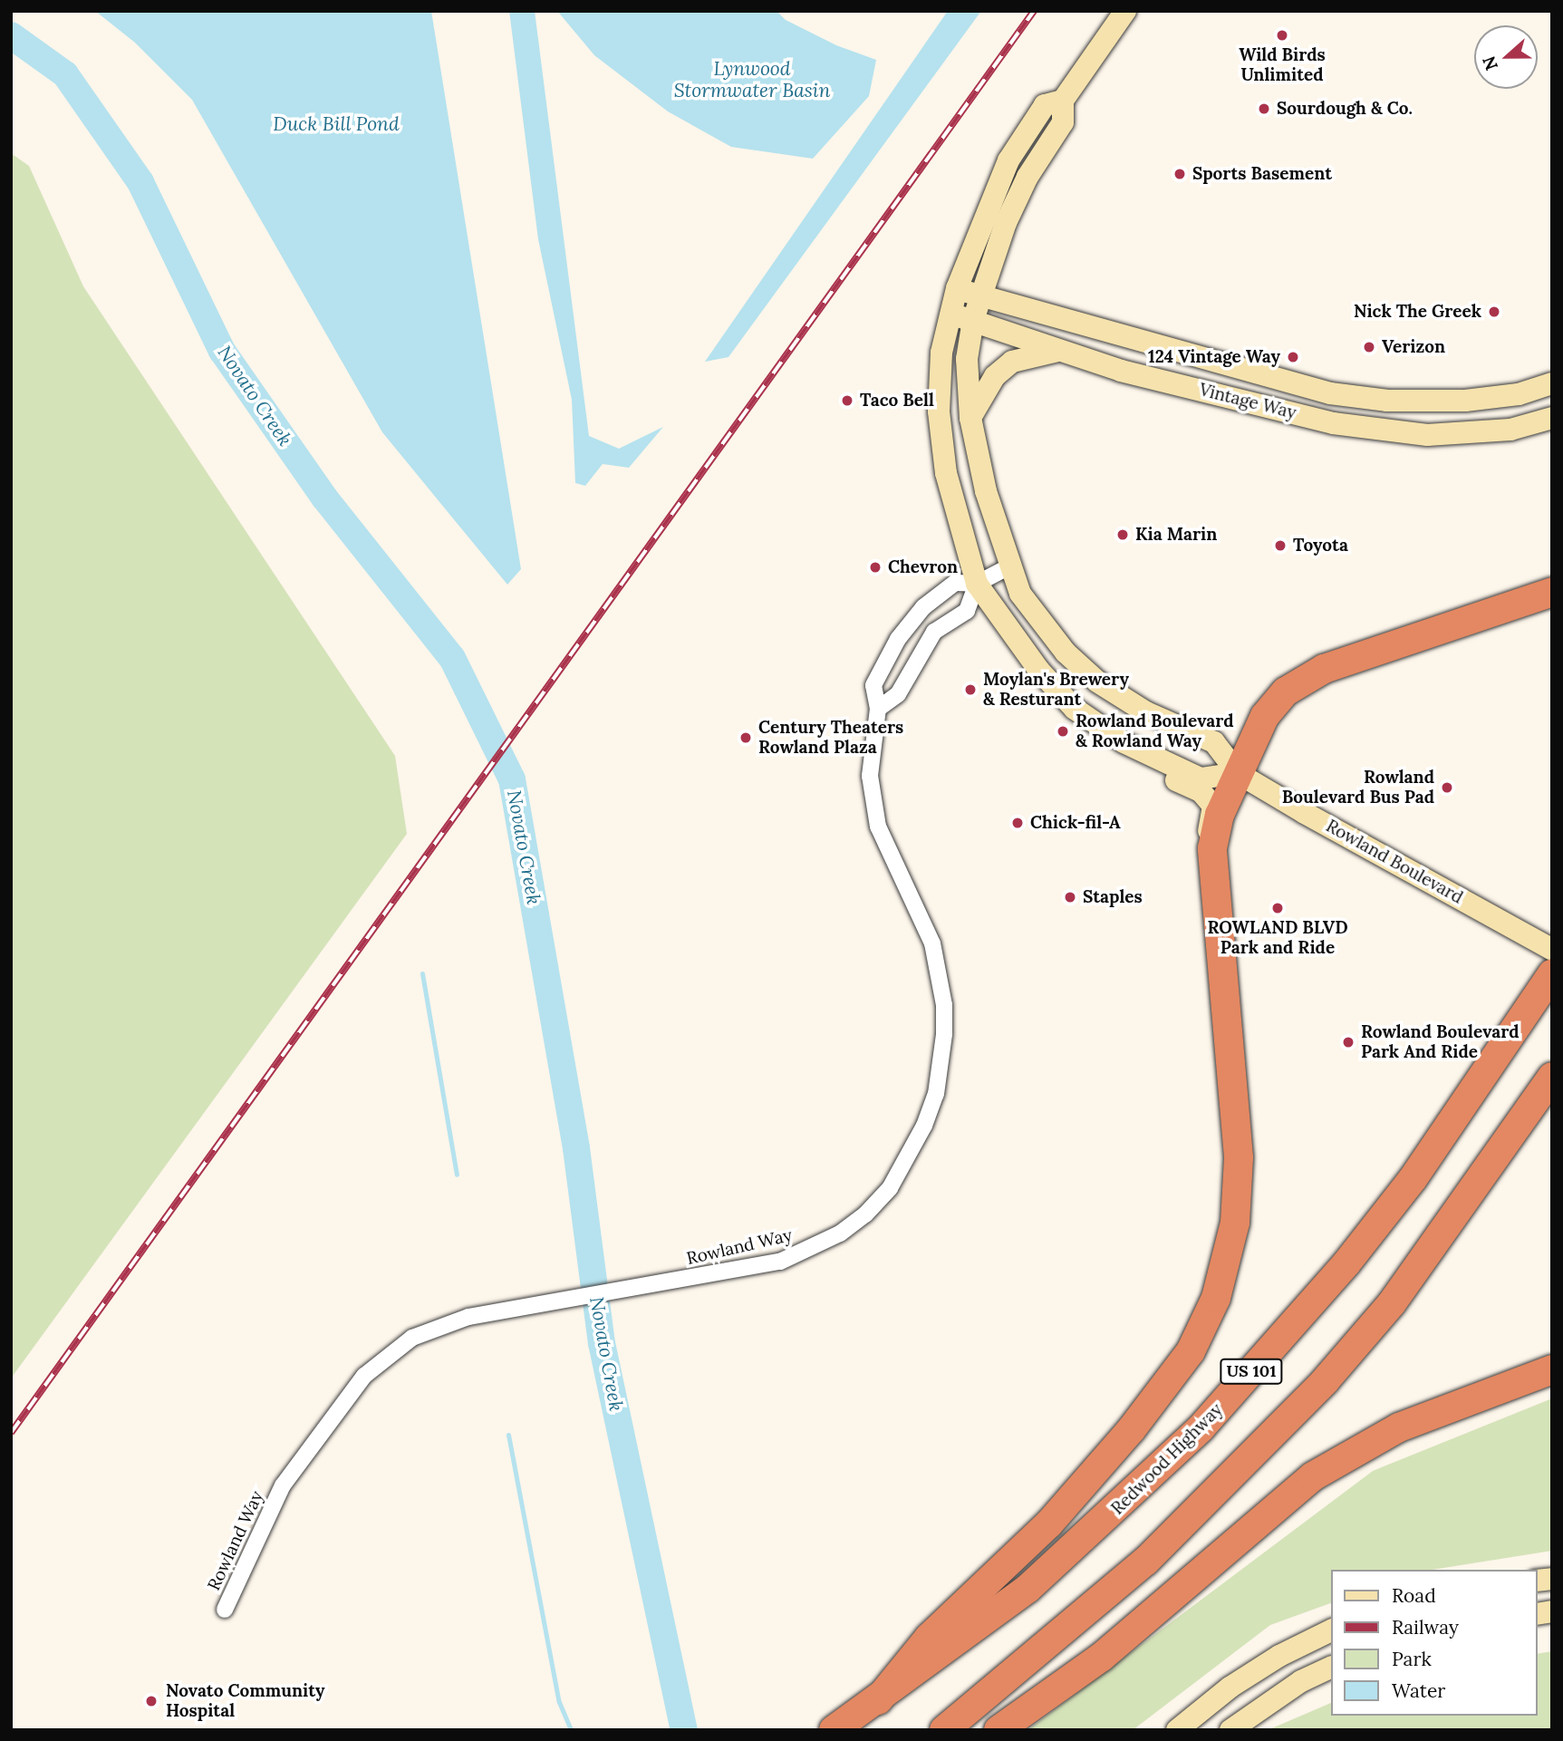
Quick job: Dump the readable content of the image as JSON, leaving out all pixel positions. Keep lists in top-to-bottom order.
{
  "streets": {
    "highway": ["US 101", "Redwood Highway"],
    "street": ["Vintage Way", "Rowland Boulevard", "Rowland Way"]
  },
  "crossings": [
    ["Vintage Way", "Rowland Boulevard"],
    ["Rowland Boulevard", "Rowland Way"]
  ],
  "water": ["Lynwood Stormwater Basin", "Duck Bill Pond", "Novato Creek"],
  "places": [
    "Wild Birds Unlimited",
    "Sourdough & Co.",
    "Sports Basement",
    "Nick The Greek",
    "Verizon",
    "124 Vintage Way",
    "Taco Bell",
    "Kia Marin",
    "Toyota",
    "Chevron",
    "Moylan's Brewery & Resturant",
    "Rowland Boulevard & Rowland Way",
    "Century Theaters Rowland Plaza",
    "Rowland Boulevard Bus Pad",
    "Chick-fil-A",
    "Staples",
    "ROWLAND BLVD Park and Ride",
    "Rowland Boulevard Park And Ride",
    "Novato Community Hospital"
  ],
  "legend": [
    "Road",
    "Railway",
    "Park",
    "Water"
  ],
  "north": "left"
}
